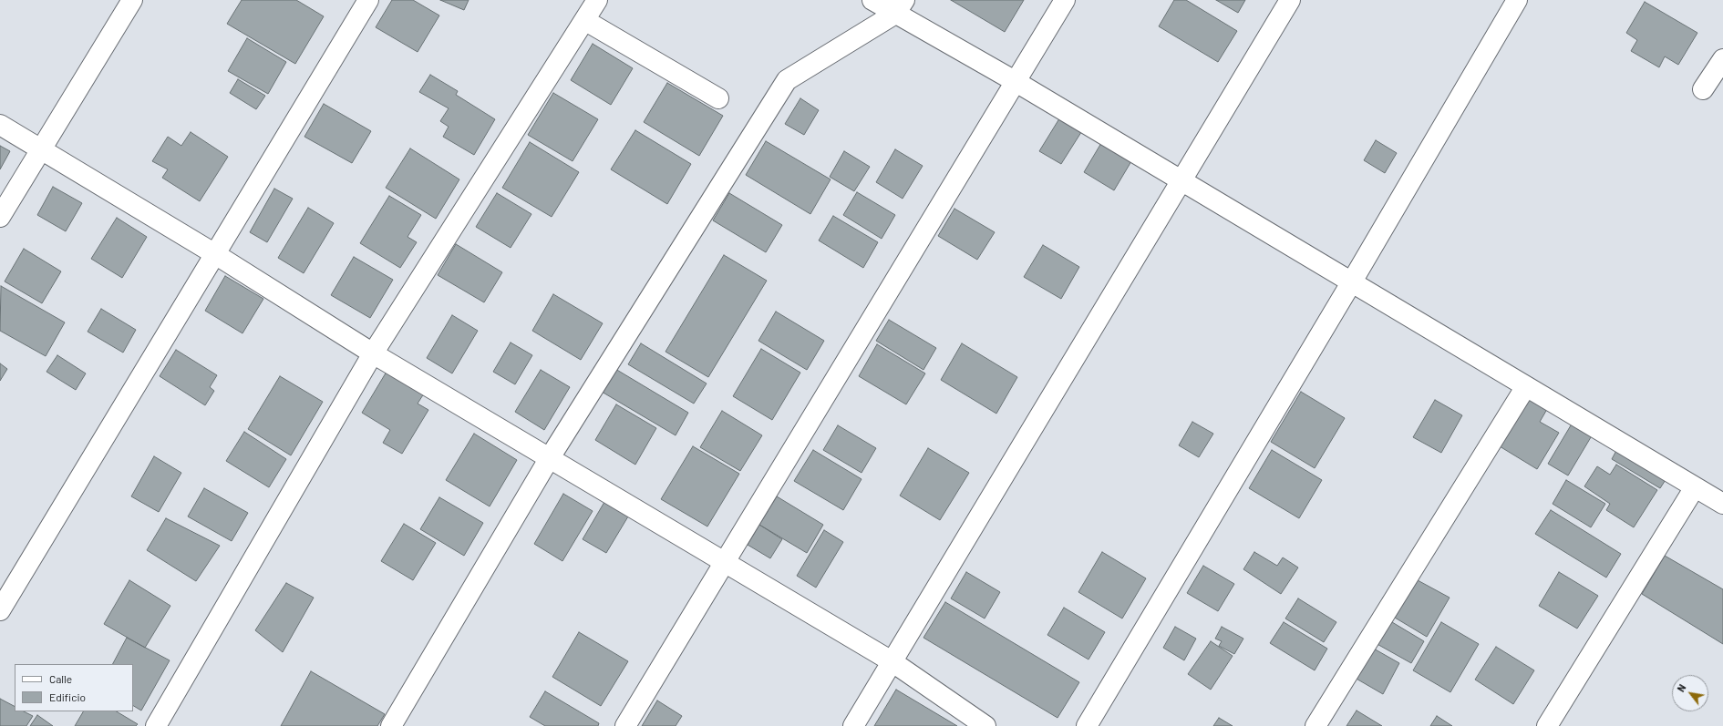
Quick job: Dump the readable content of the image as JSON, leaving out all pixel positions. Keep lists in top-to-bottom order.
{
  "legend": ["Calle", "Edificio"],
  "north": "top left"
}
